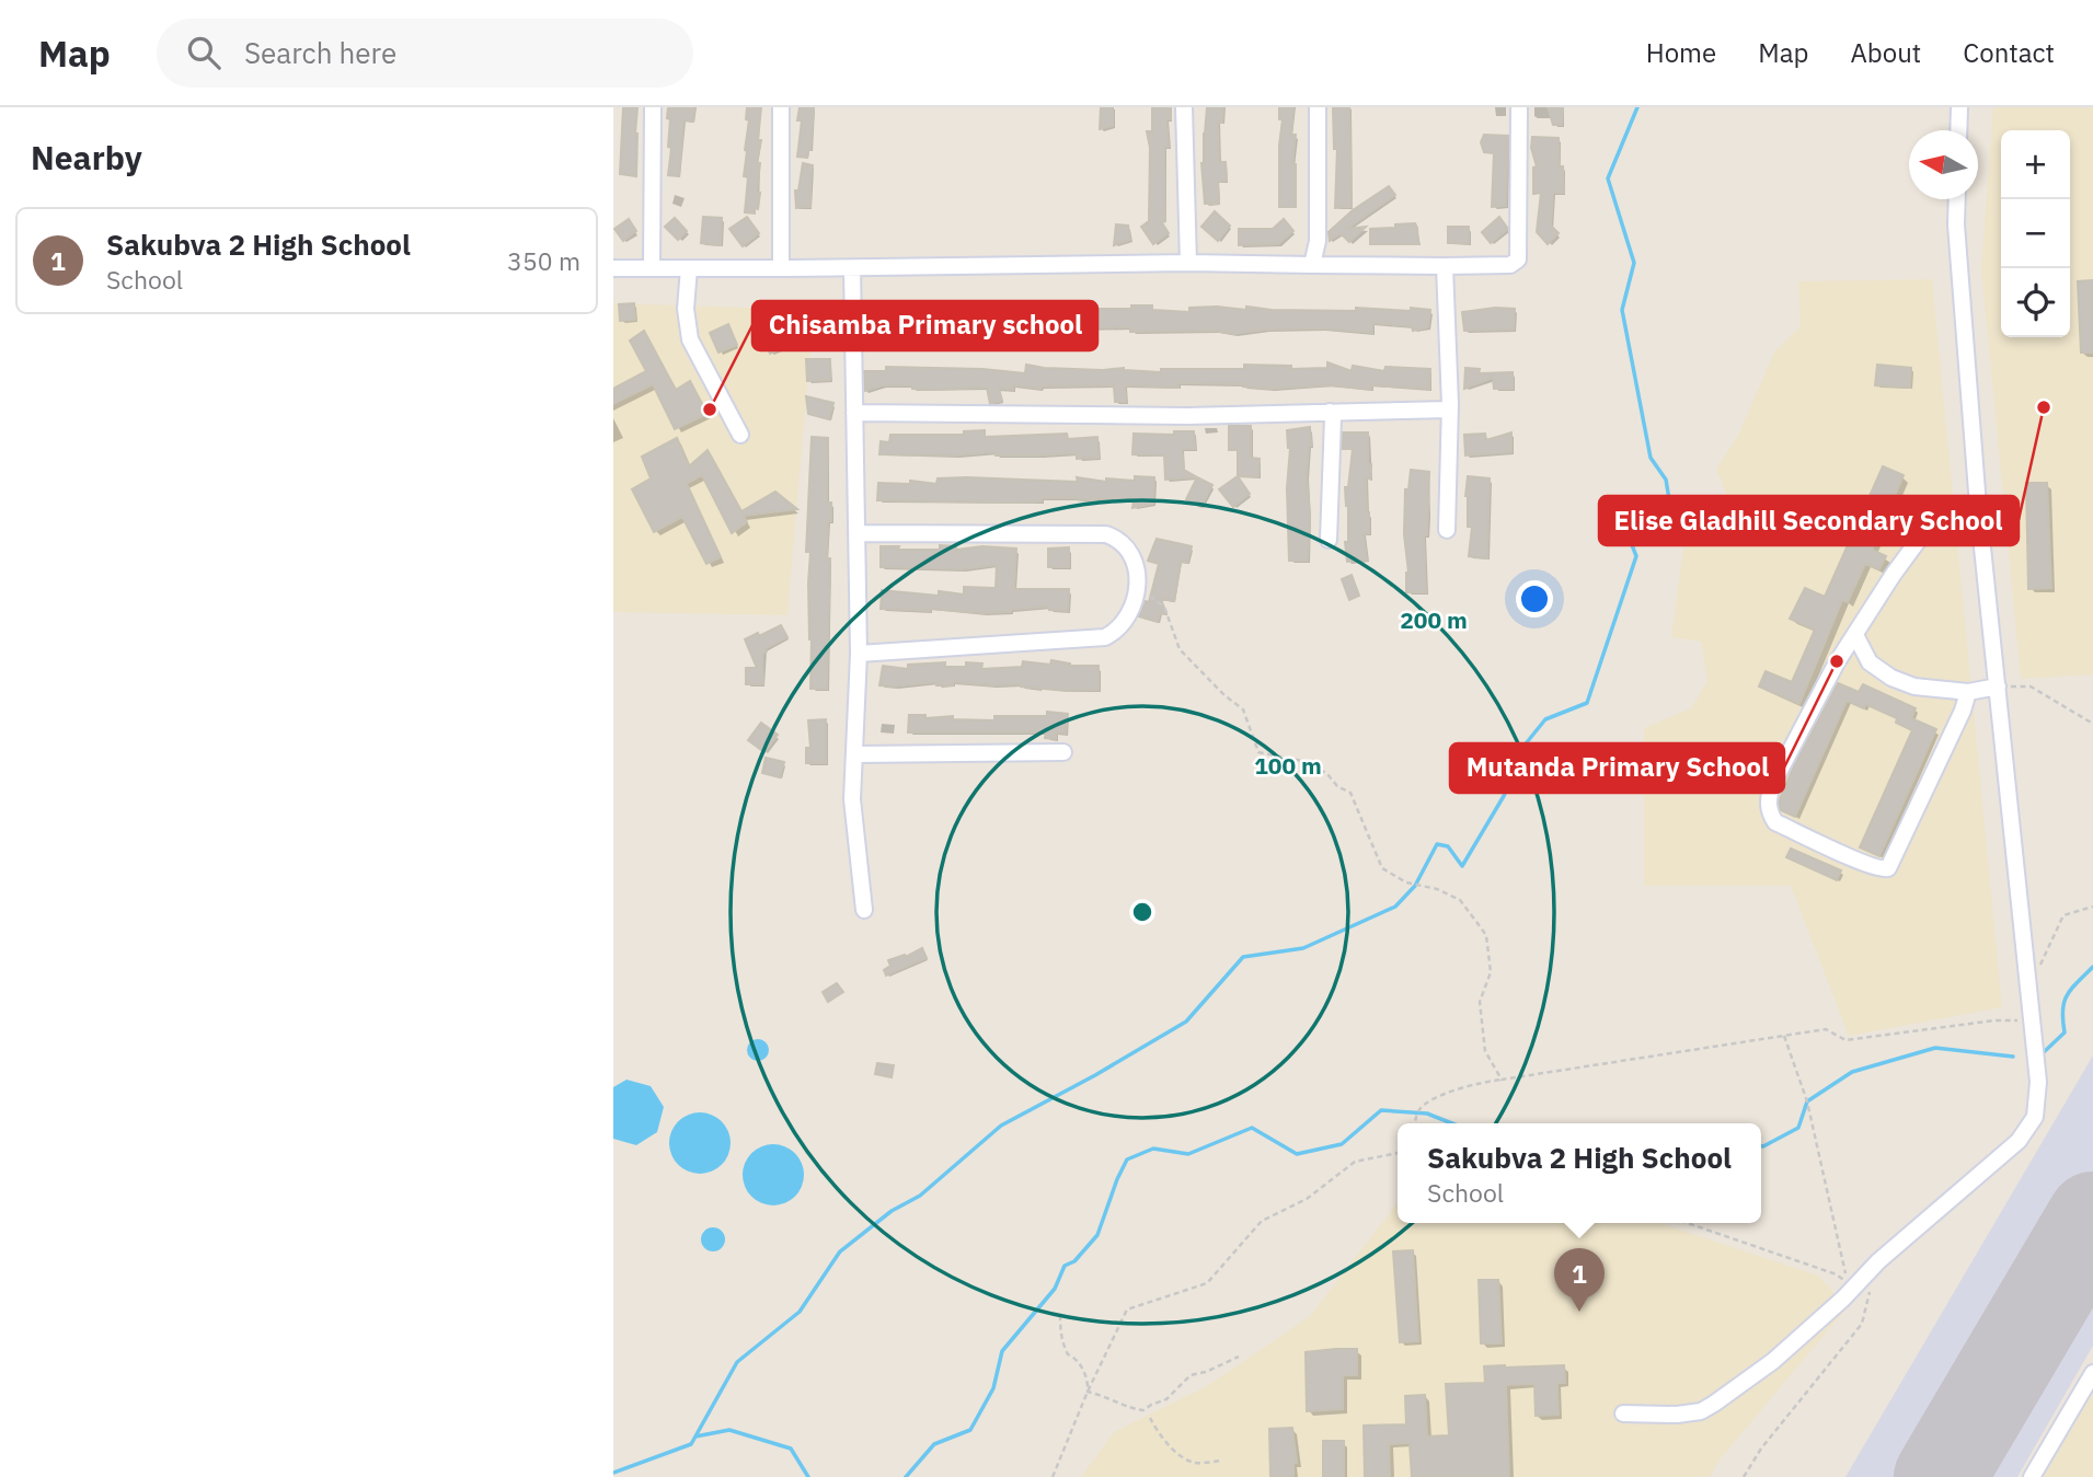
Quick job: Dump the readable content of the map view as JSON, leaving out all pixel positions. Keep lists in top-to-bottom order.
{
  "places": ["Elise Gladhill Secondary School", "Chisamba Primary school", "Mutanda Primary School"],
  "north": "left",
  "page": {
    "header": "Map",
    "search": "Search here",
    "nav": [
      "Home",
      "Map",
      "About",
      "Contact"
    ],
    "heading": "Nearby",
    "map_buttons": ["+", "−"],
    "list": [
      {
        "mark": "1",
        "name": "Sakubva 2 High School",
        "note": "School",
        "value": "350 m"
      }
    ],
    "popup": ["Sakubva 2 High School", "School"],
    "pins": "1"
  },
  "rings": ["200 m", "100 m"]
}
